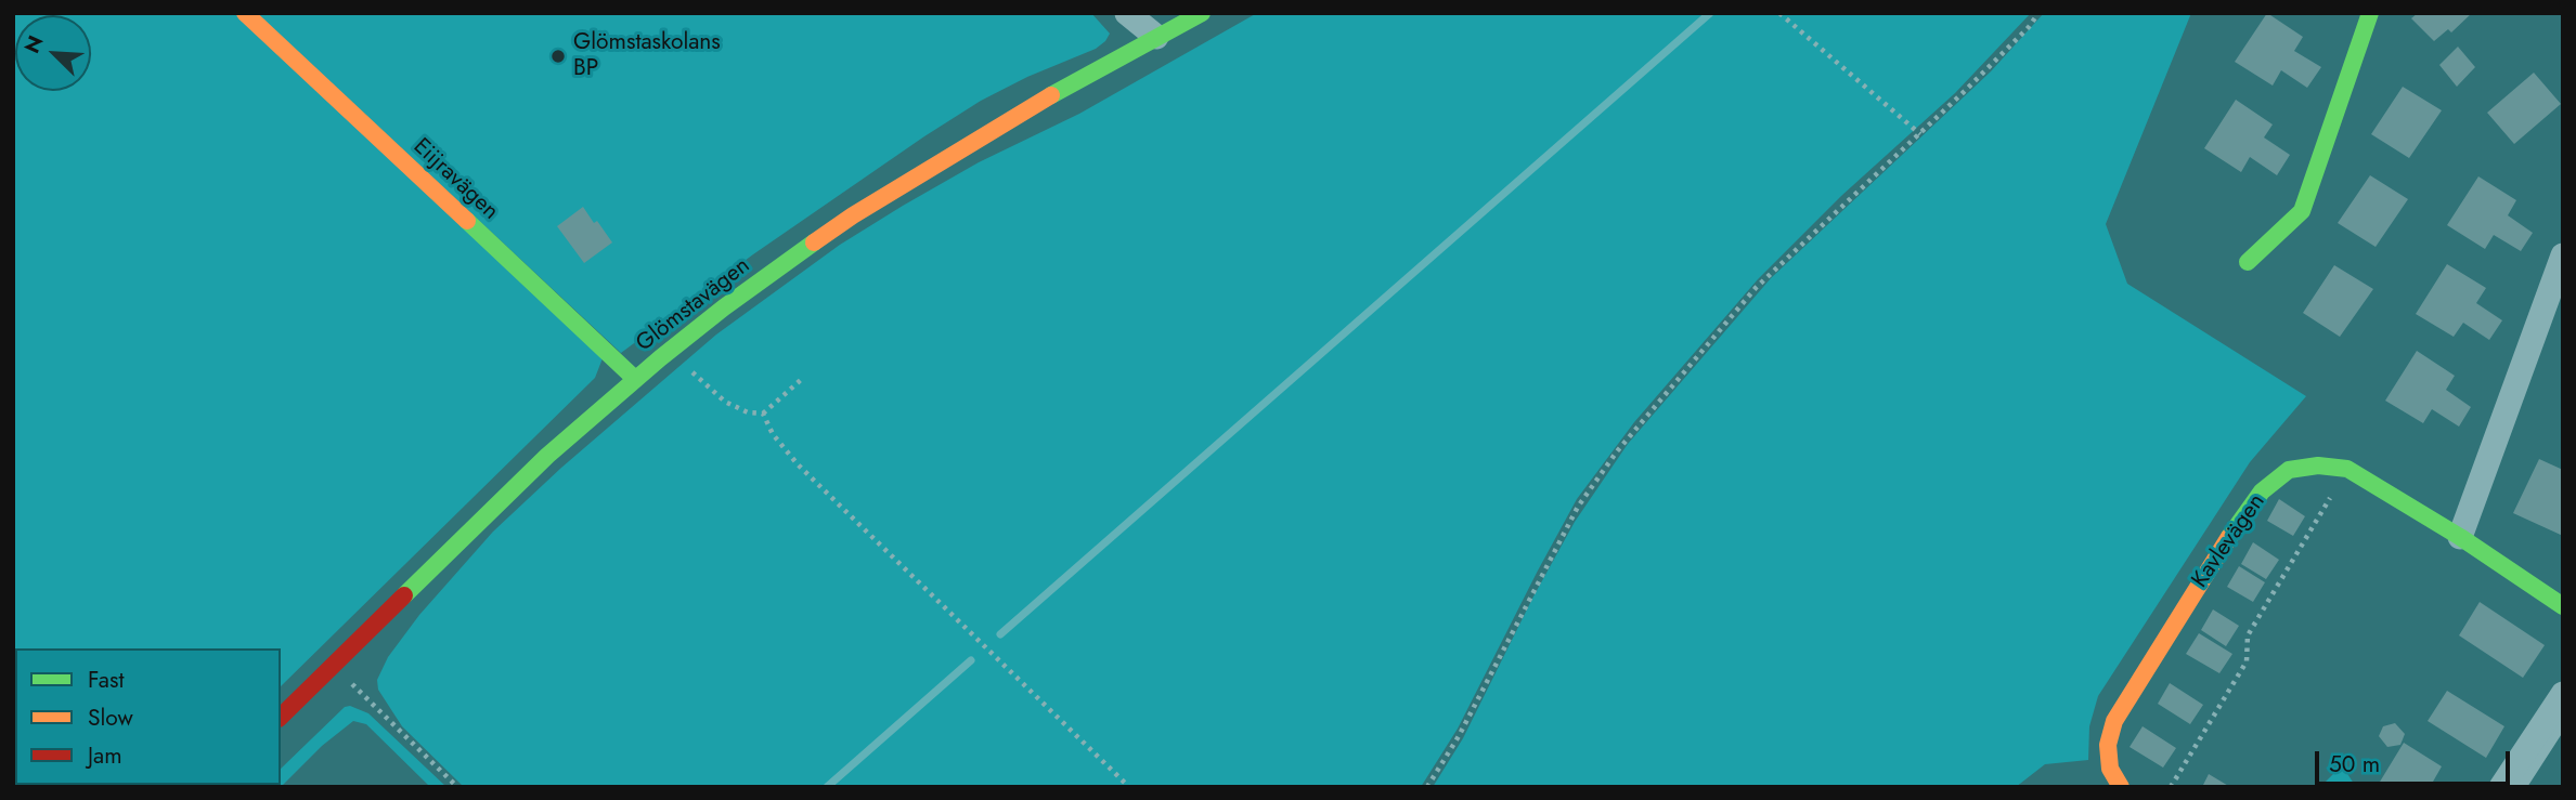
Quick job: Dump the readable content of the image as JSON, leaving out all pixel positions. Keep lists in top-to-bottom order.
{
  "streets": {
    "street": ["Eiijravägen", "Glömstavägen", "Kavlevägen"]
  },
  "crossings": [
    ["Eiijravägen", "Glömstavägen"]
  ],
  "places": ["Glömstaskolans BP"],
  "legend": ["Fast", "Slow", "Jam"],
  "scale_bar": "50 m",
  "north": "top left"
}
